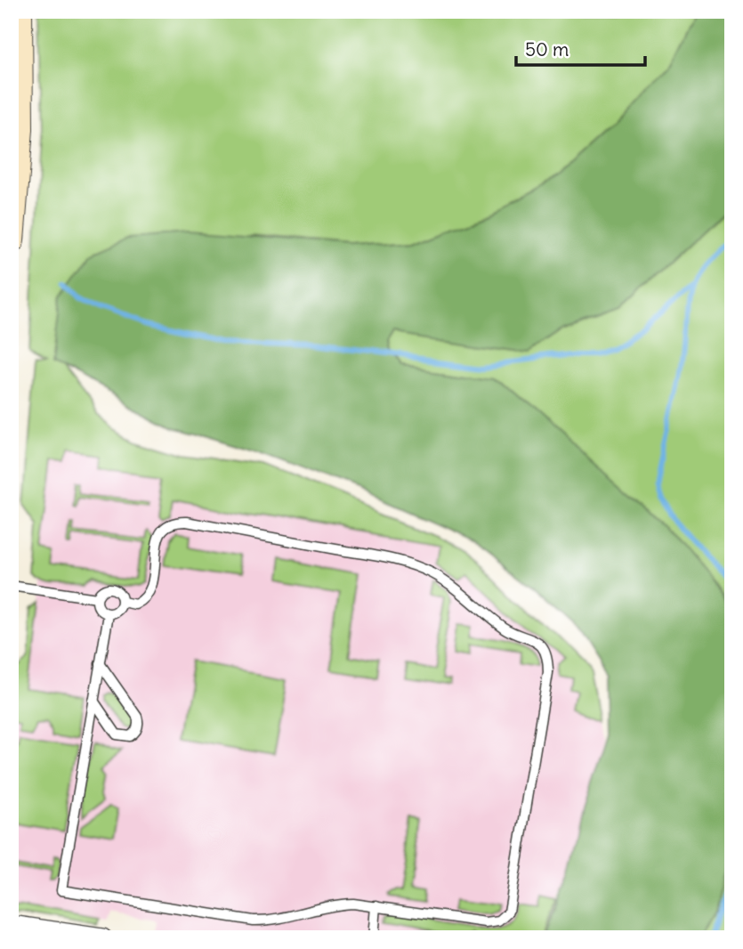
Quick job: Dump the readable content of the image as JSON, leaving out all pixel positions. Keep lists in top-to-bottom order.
{
  "scale_bar": "50 m"
}
